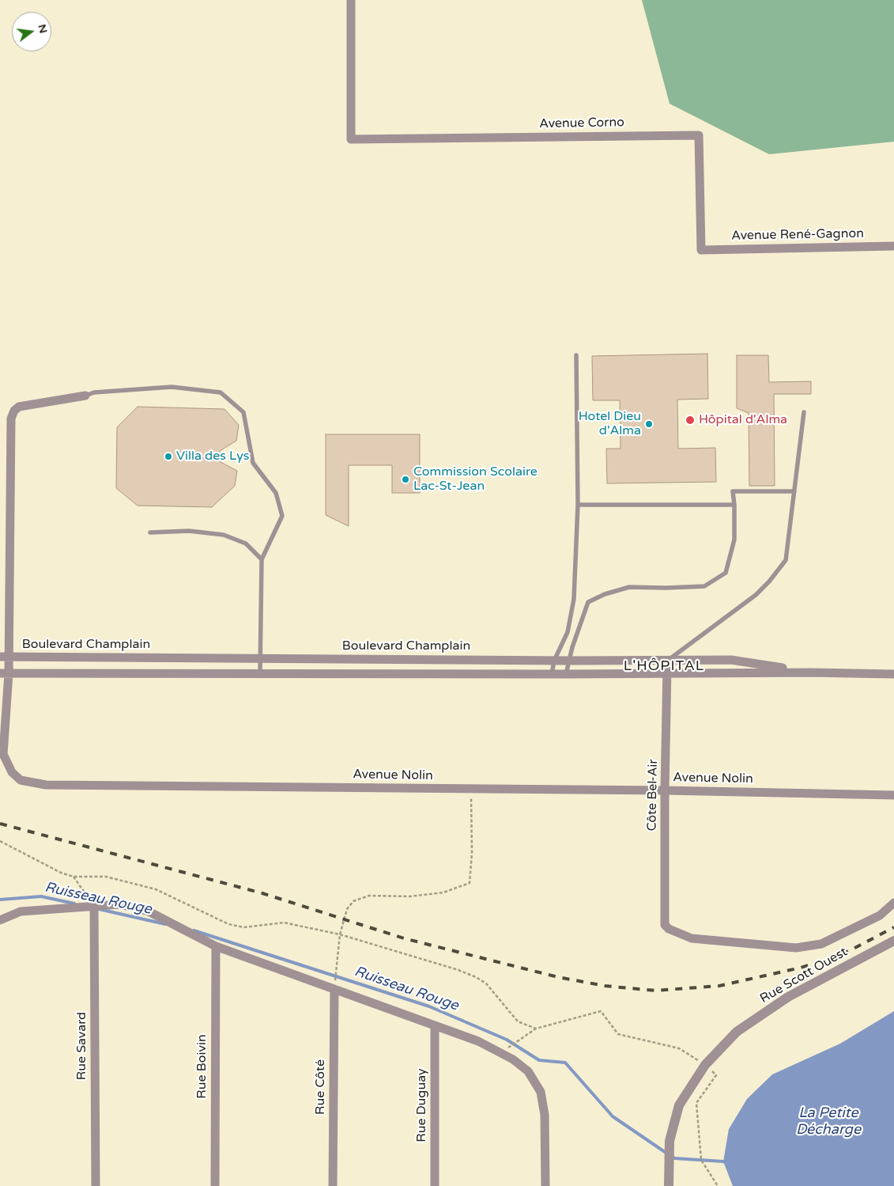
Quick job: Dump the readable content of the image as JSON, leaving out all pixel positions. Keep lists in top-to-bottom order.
{
  "streets": {
    "street": [
      "Avenue Corno",
      "Avenue René-Gagnon",
      "Boulevard Champlain",
      "Avenue Nolin",
      "Côte Bel-Air",
      "Rue Scott Ouest",
      "Rue Savard",
      "Rue Boivin",
      "Rue Côté",
      "Rue Duguay"
    ]
  },
  "crossings": [
    ["Avenue Corno", "Avenue René-Gagnon"],
    ["Boulevard Champlain", "Avenue Nolin"],
    ["Boulevard Champlain", "Côte Bel-Air"],
    ["Avenue Nolin", "Côte Bel-Air"]
  ],
  "districts": ["L'HÔPITAL"],
  "water": ["Ruisseau Rouge", "La Petite Décharge"],
  "places": [
    "Hôpital d'Alma",
    "Hotel Dieu d'Alma",
    "Villa des Lys",
    "Commission Scolaire Lac-St-Jean"
  ],
  "north": "right"
}
